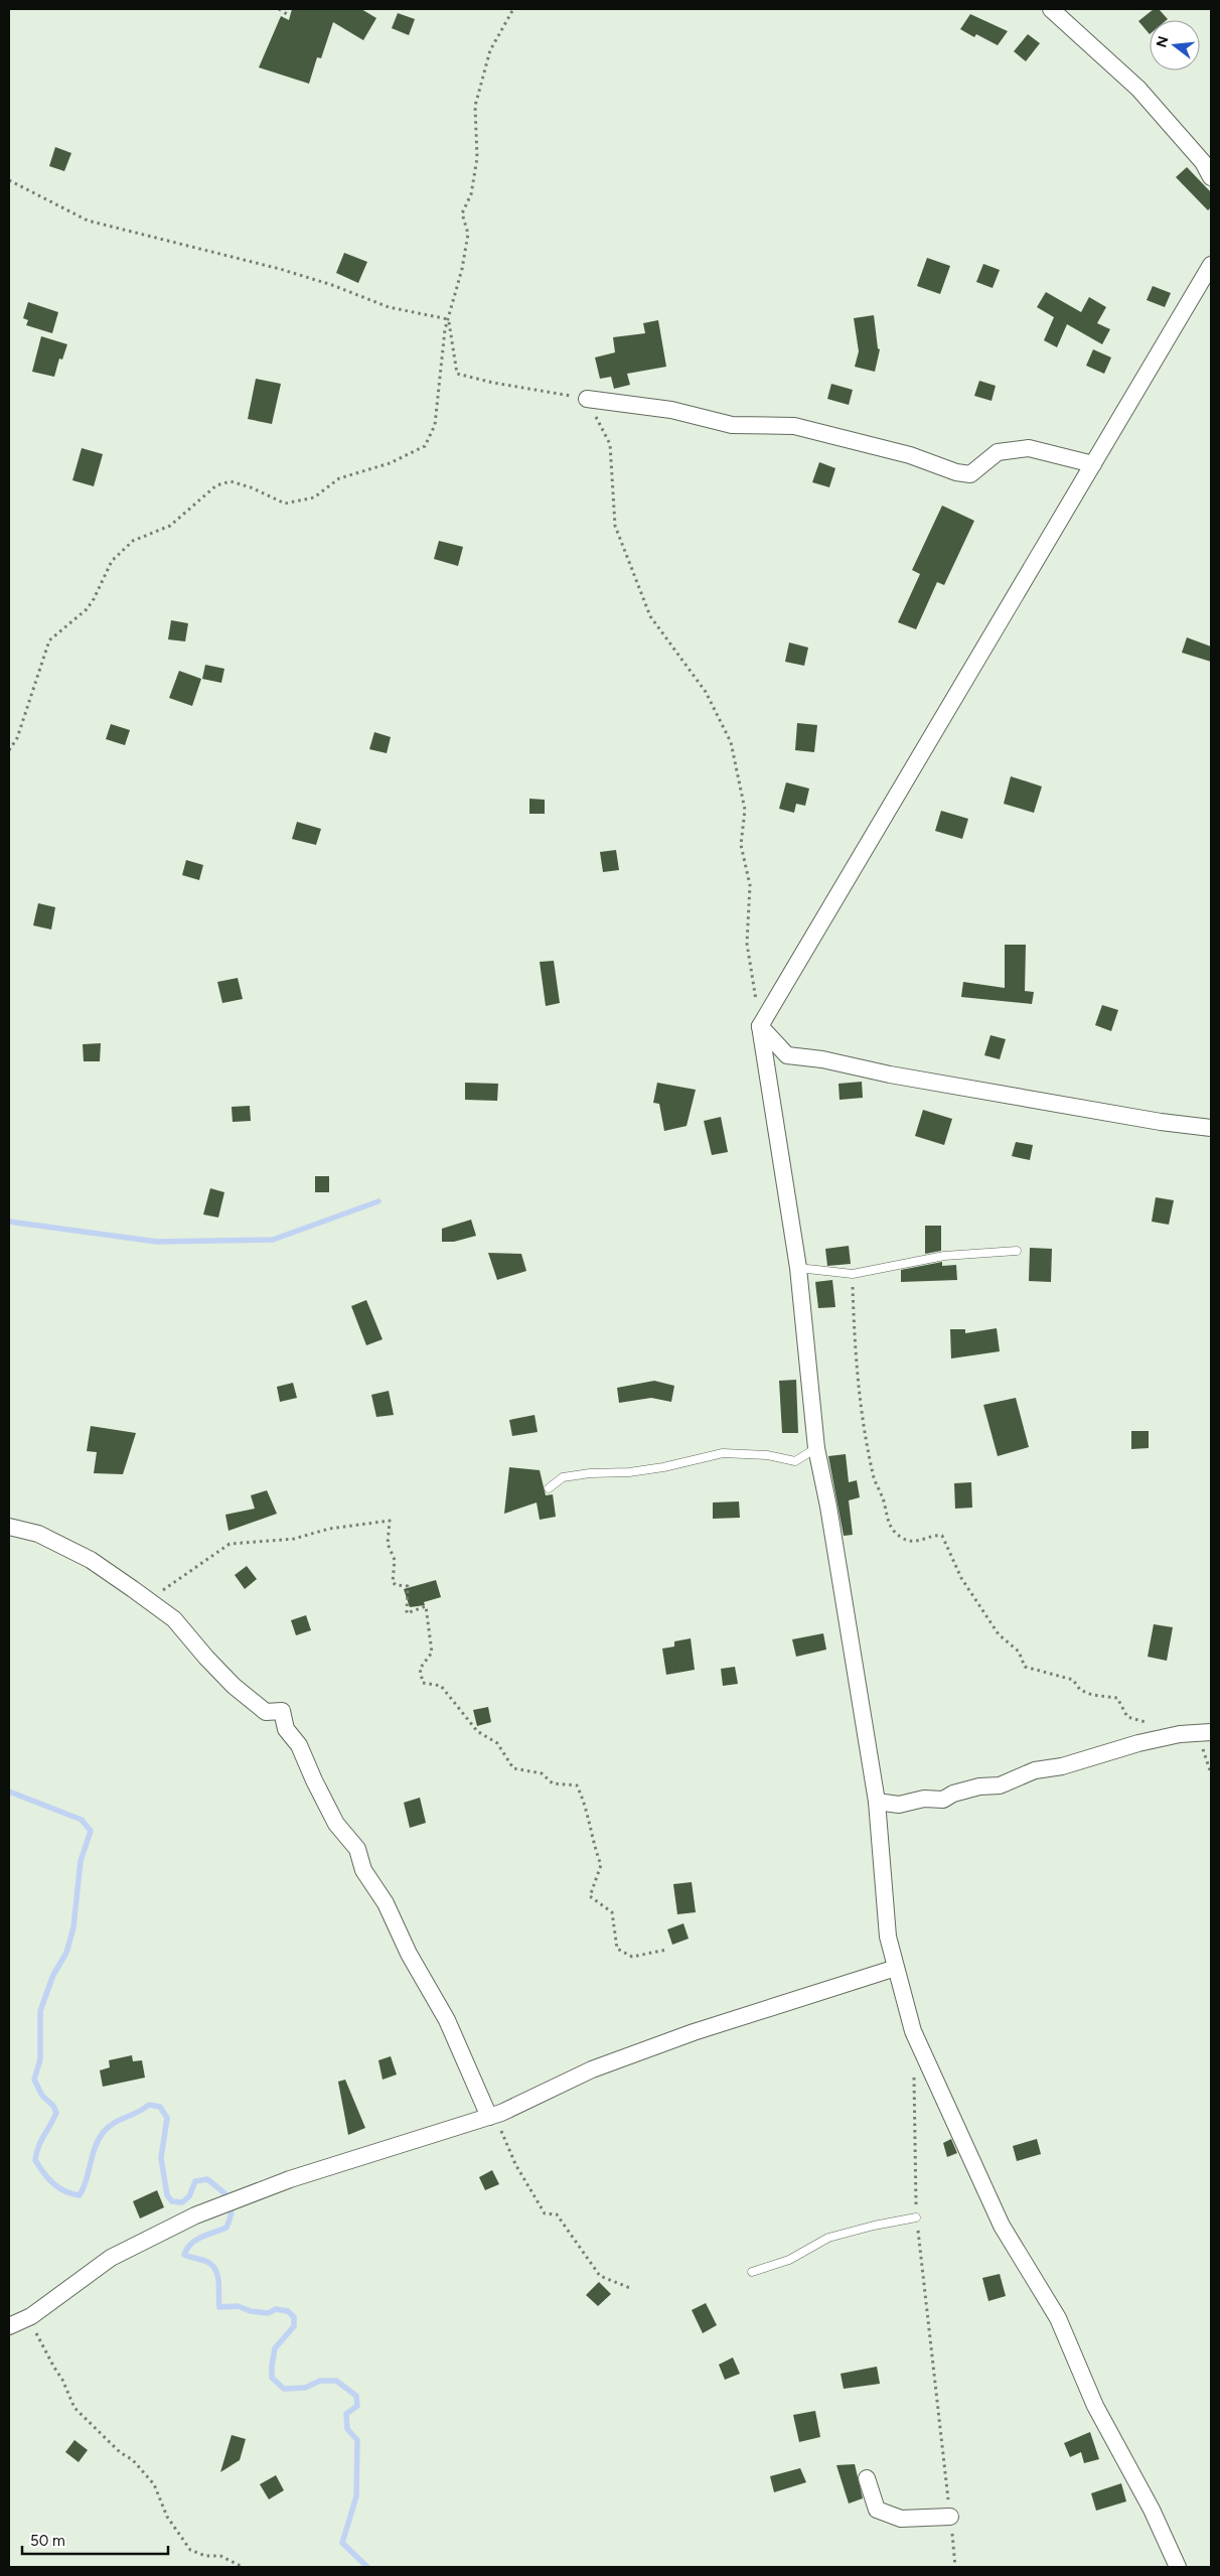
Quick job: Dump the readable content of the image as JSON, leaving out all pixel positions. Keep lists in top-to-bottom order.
{
  "scale_bar": "50 m",
  "north": "left"
}
